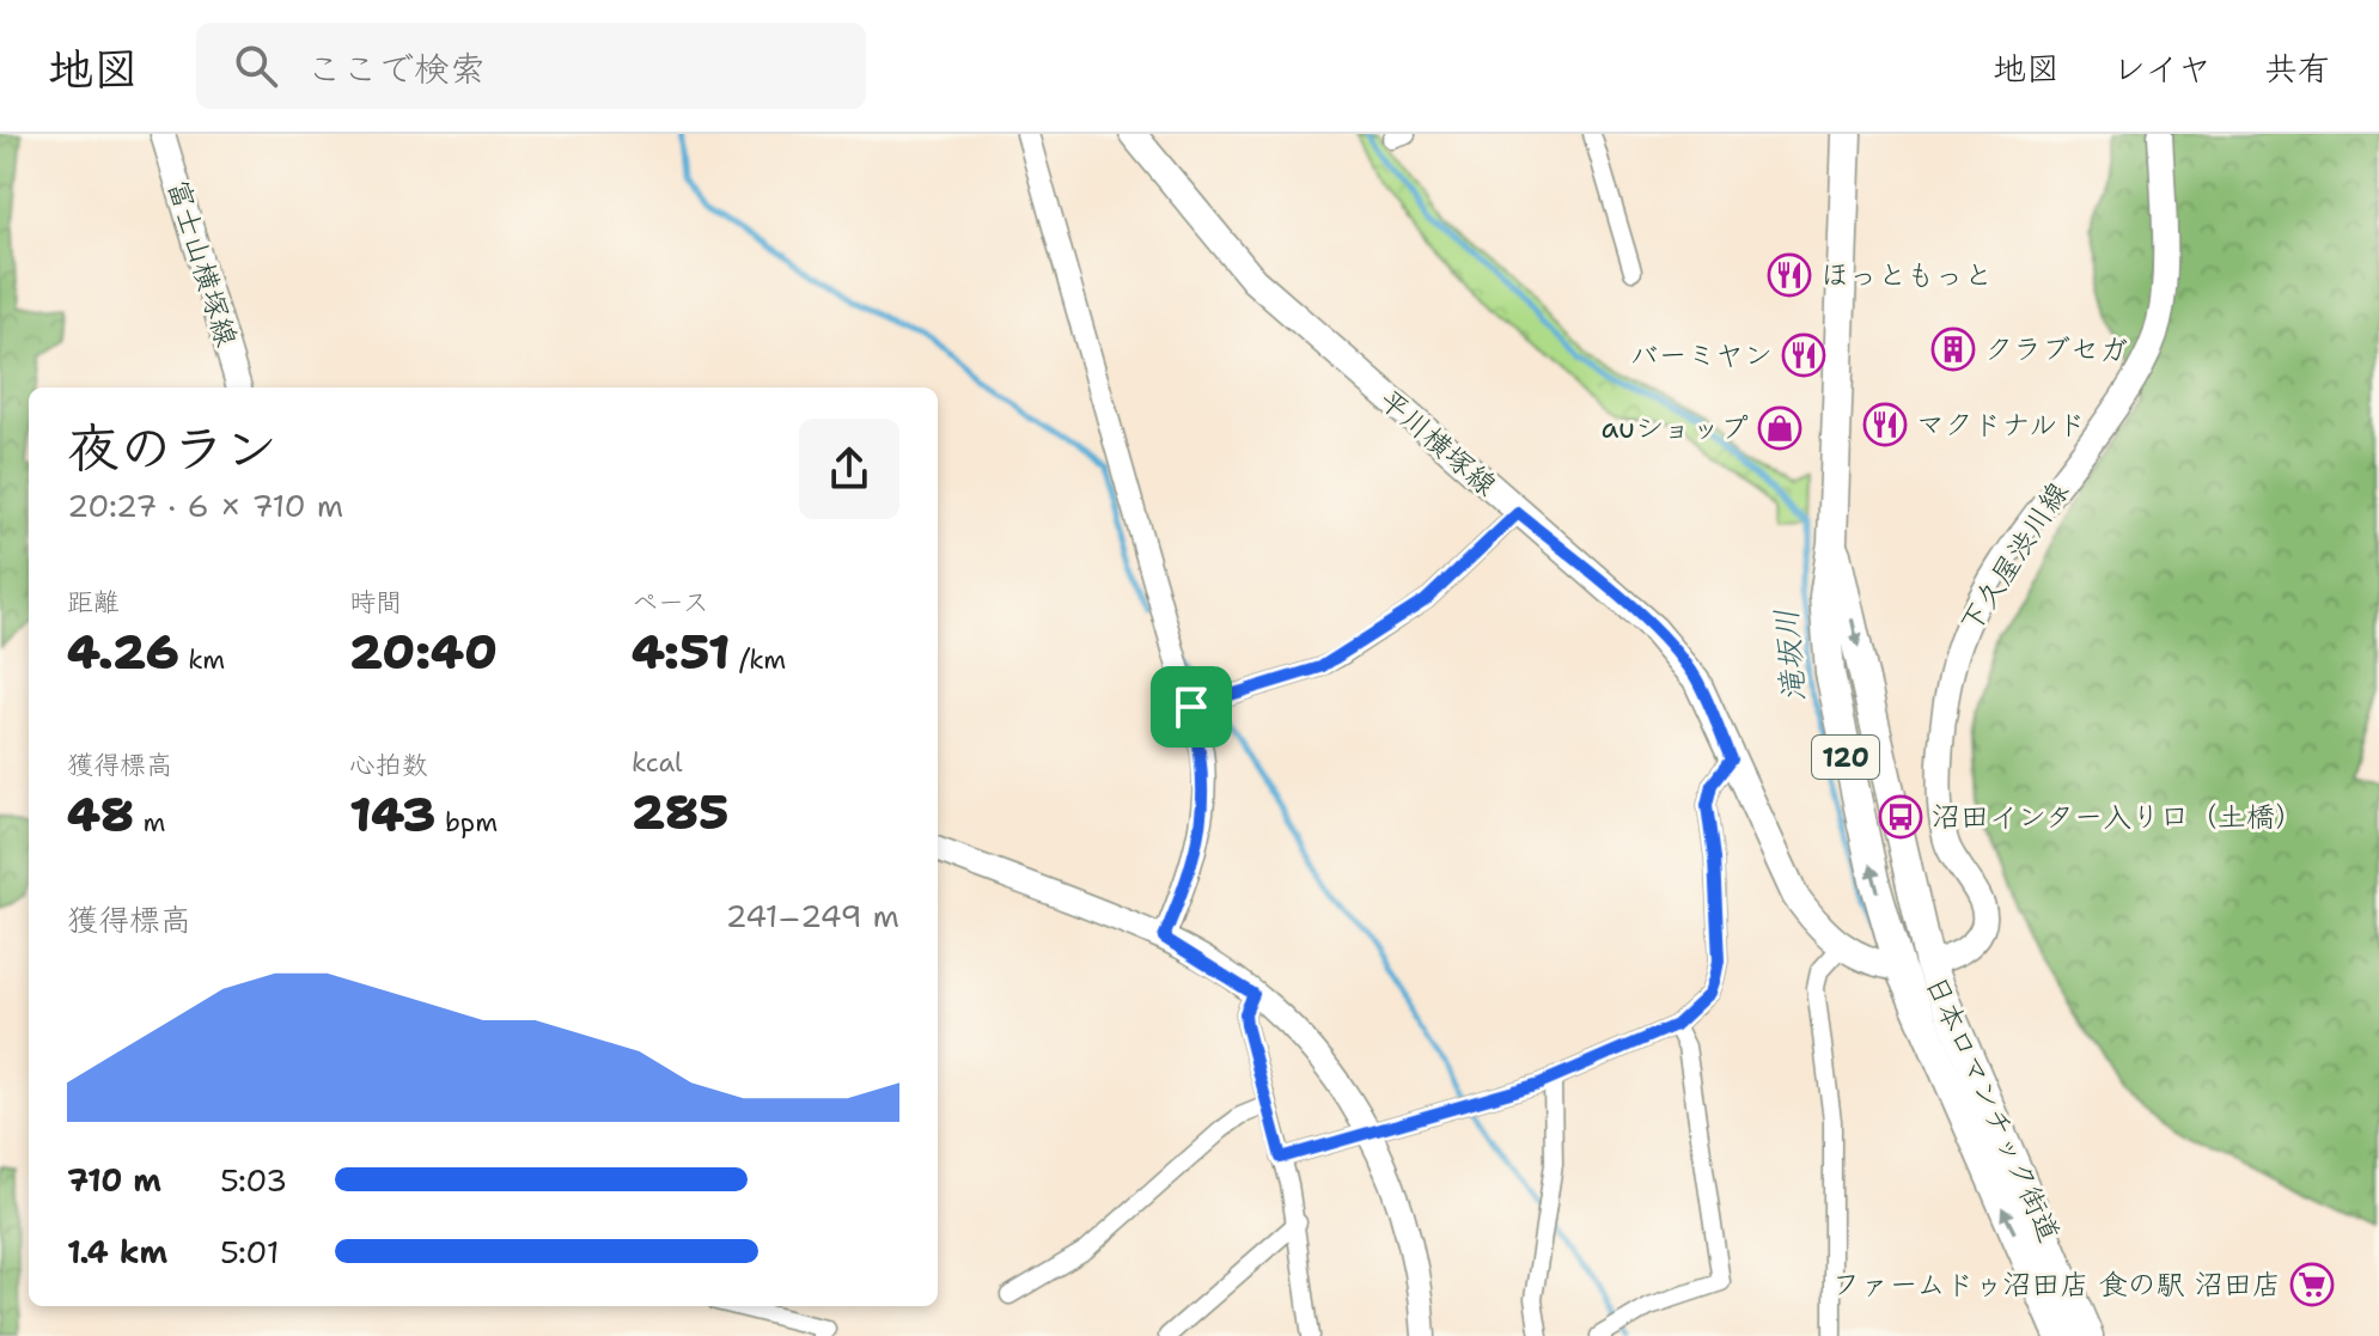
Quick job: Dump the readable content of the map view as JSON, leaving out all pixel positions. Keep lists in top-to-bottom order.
{
  "streets": {
    "highway": ["120", "日本ロマンチック街道"],
    "main road": ["富士山横塚線", "平川横塚線", "下久屋渋川線"]
  },
  "crossings": [
    ["平川横塚線", "日本ロマンチック街道"],
    ["下久屋渋川線", "日本ロマンチック街道"]
  ],
  "water": ["滝坂川"],
  "places": {
    "restaurant": ["ほっともっと", "バーミヤン", "マクドナルド"],
    "building": ["クラブセガ"],
    "shop": ["auショップ"],
    "bus stop": ["沼田インター入り口（土橋）"],
    "supermarket": ["ファームドゥ沼田店 食の駅 沼田店"]
  },
  "page": {
    "header": "地図",
    "search": "ここで検索",
    "nav": ["地図", "レイヤ", "共有"],
    "heading": ["夜のラン", "20:27 · 6 × 710 m"],
    "stats": [
      ["距離", "4.26 km"],
      ["時間", "20:40"],
      ["ペース", "4:51 /km"],
      ["獲得標高", "48 m"],
      ["心拍数", "143 bpm"],
      ["kcal", "285"]
    ],
    "chart": ["獲得標高", "241–249 m"],
    "list": [
      {
        "name": "710 m",
        "note": "5:03"
      },
      {
        "name": "1.4 km",
        "note": "5:01"
      }
    ]
  }
}
